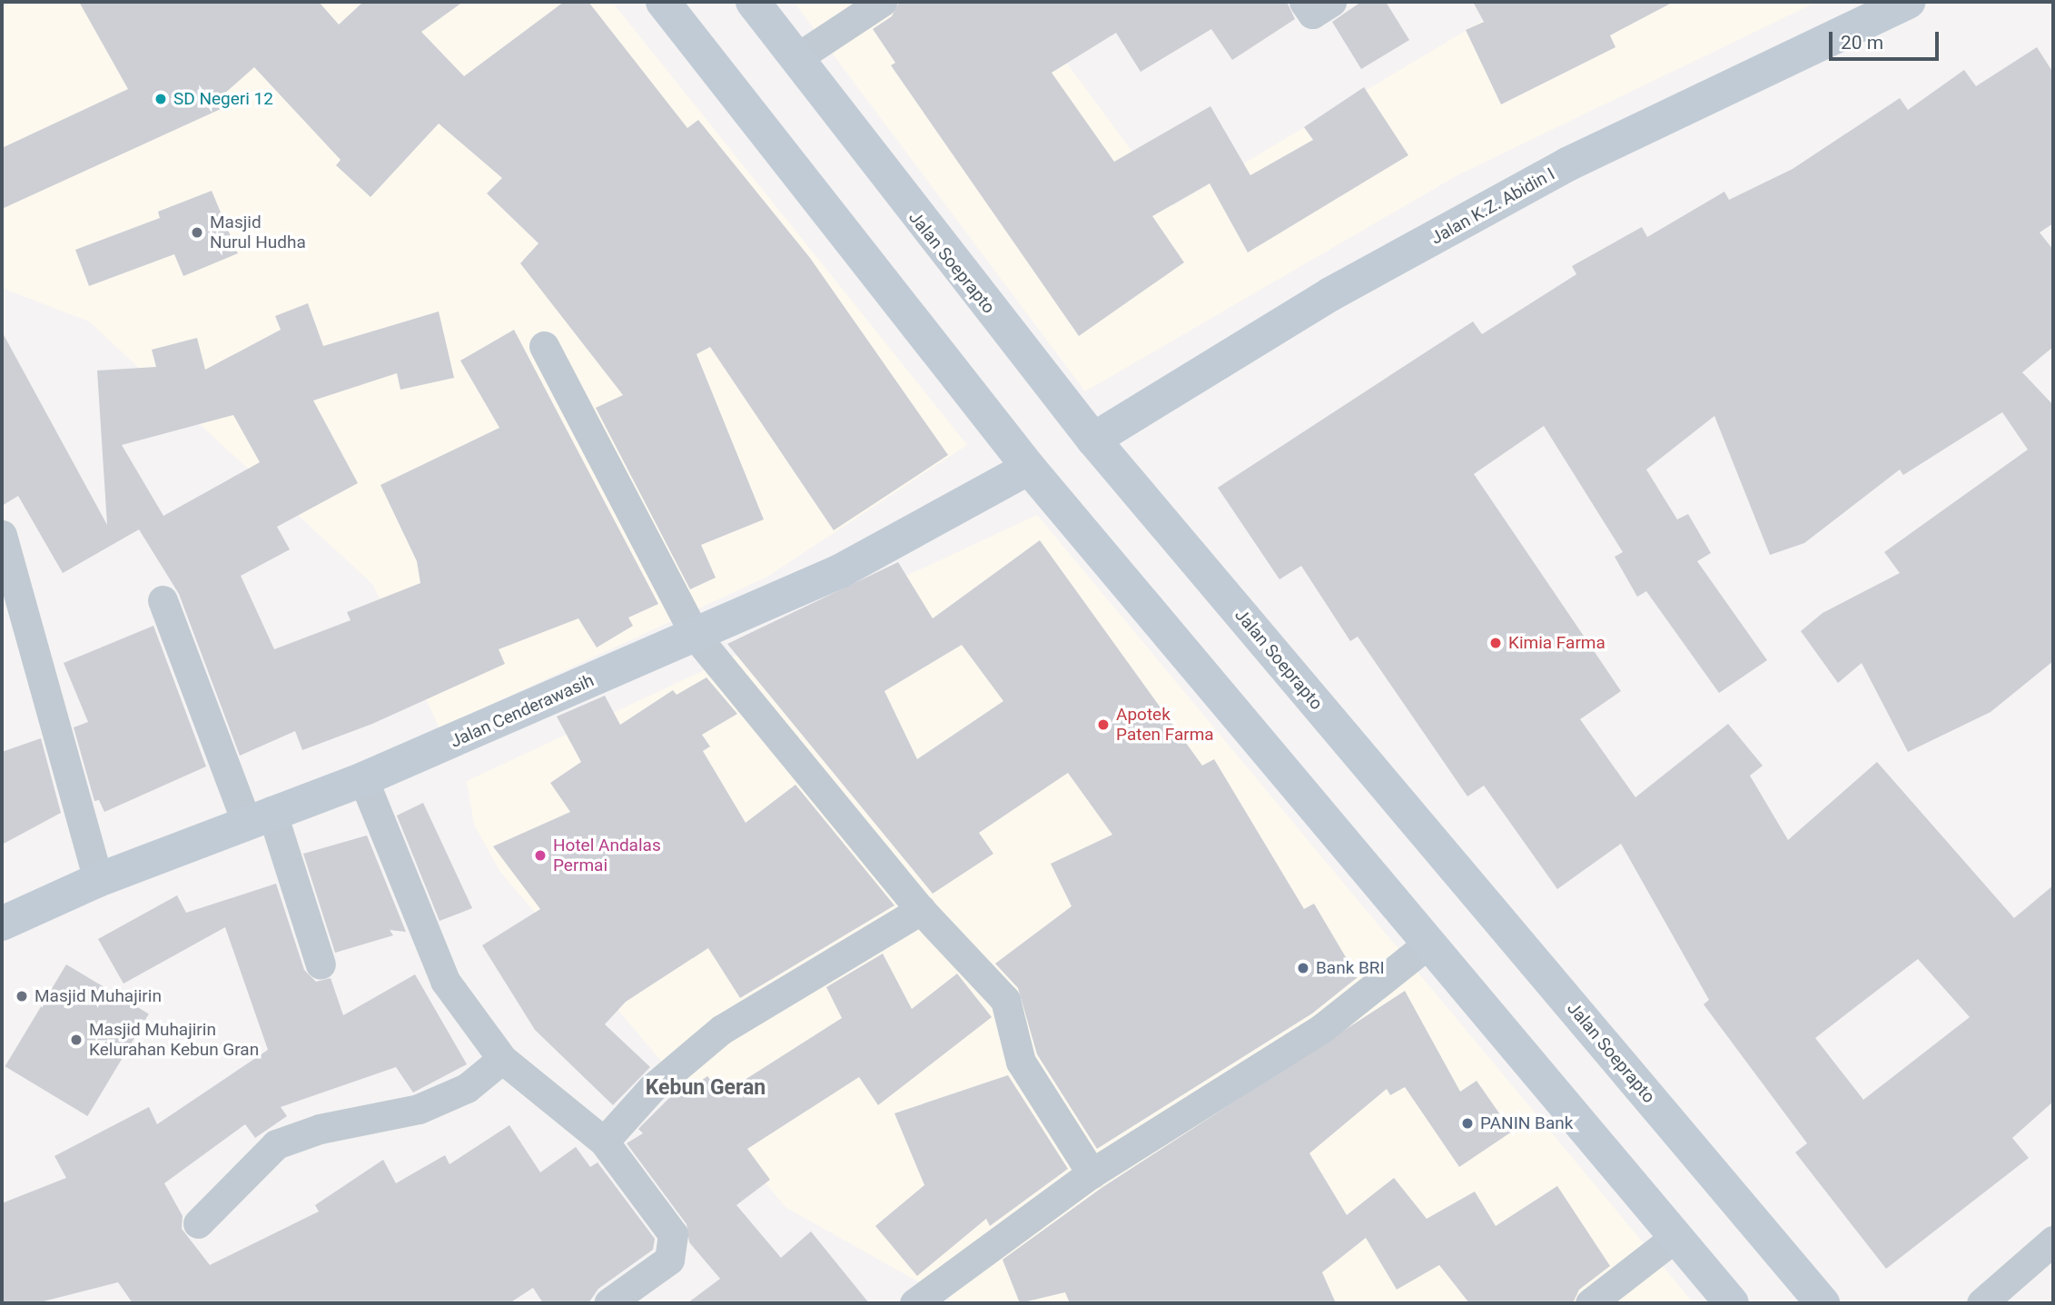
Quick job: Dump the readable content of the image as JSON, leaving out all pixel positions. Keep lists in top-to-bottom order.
{
  "streets": {
    "main road": ["Jalan K.Z. Abidin I", "Jalan Soeprapto", "Jalan Cenderawasih"]
  },
  "crossings": [
    ["Jalan K.Z. Abidin I", "Jalan Soeprapto"]
  ],
  "districts": ["Kebun Geran"],
  "places": [
    "SD Negeri 12",
    "Masjid Nurul Hudha",
    "Kimia Farma",
    "Apotek Paten Farma",
    "Hotel Andalas Permai",
    "Bank BRI",
    "Masjid Muhajirin",
    "Masjid Muhajirin Kelurahan Kebun Gran",
    "PANIN Bank"
  ],
  "scale_bar": "20 m"
}
